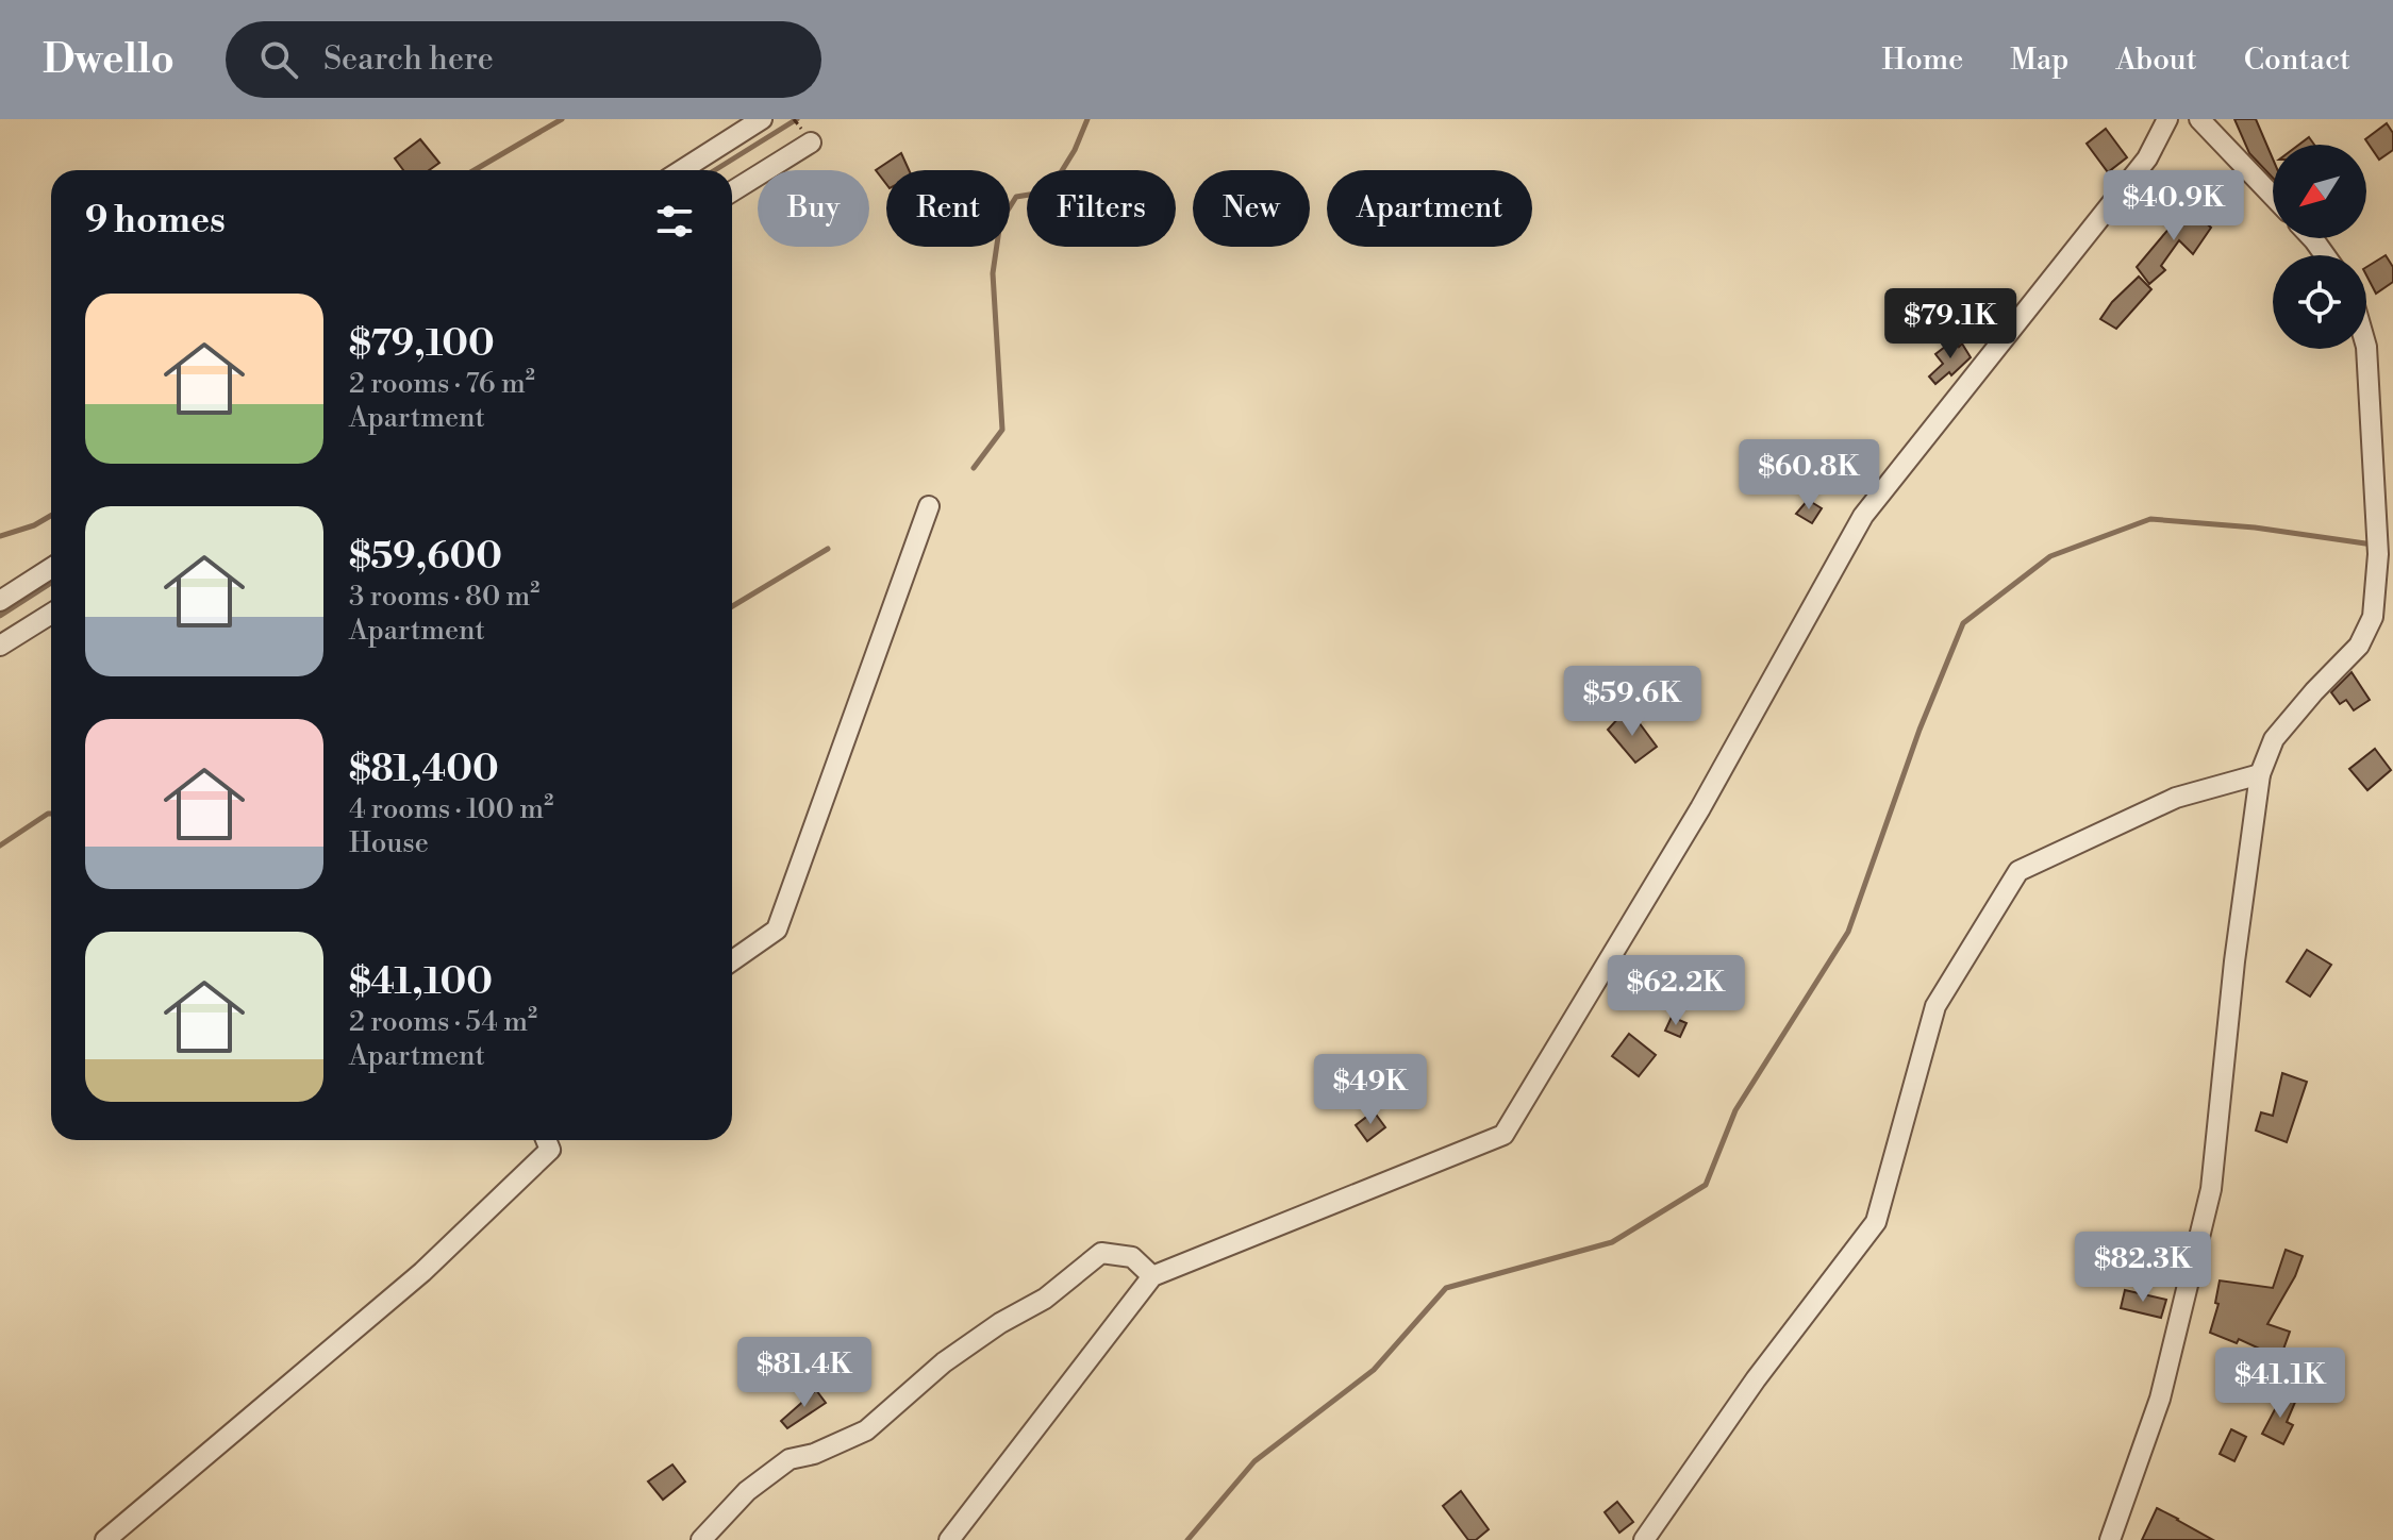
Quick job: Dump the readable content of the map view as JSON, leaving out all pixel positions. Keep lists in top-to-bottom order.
{
  "north": "bottom left",
  "page": {
    "header": "Dwello",
    "search": "Search here",
    "nav": [
      "Home",
      "Map",
      "About",
      "Contact"
    ],
    "price": [
      "$40.9K",
      "$79.1K",
      "$60.8K",
      "$59.6K",
      "$62.2K",
      "$49K",
      "$82.3K",
      "$81.4K",
      "$41.1K"
    ],
    "chip": [
      "Buy",
      "Rent",
      "Filters",
      "New",
      "Apartment"
    ],
    "heading": "9 homes",
    "list": [
      {
        "name": "$79,100",
        "note": "2 rooms · 76 m² · Apartment"
      },
      {
        "name": "$59,600",
        "note": "3 rooms · 80 m² · Apartment"
      },
      {
        "name": "$81,400",
        "note": "4 rooms · 100 m² · House"
      },
      {
        "name": "$41,100",
        "note": "2 rooms · 54 m² · Apartment"
      }
    ]
  }
}
